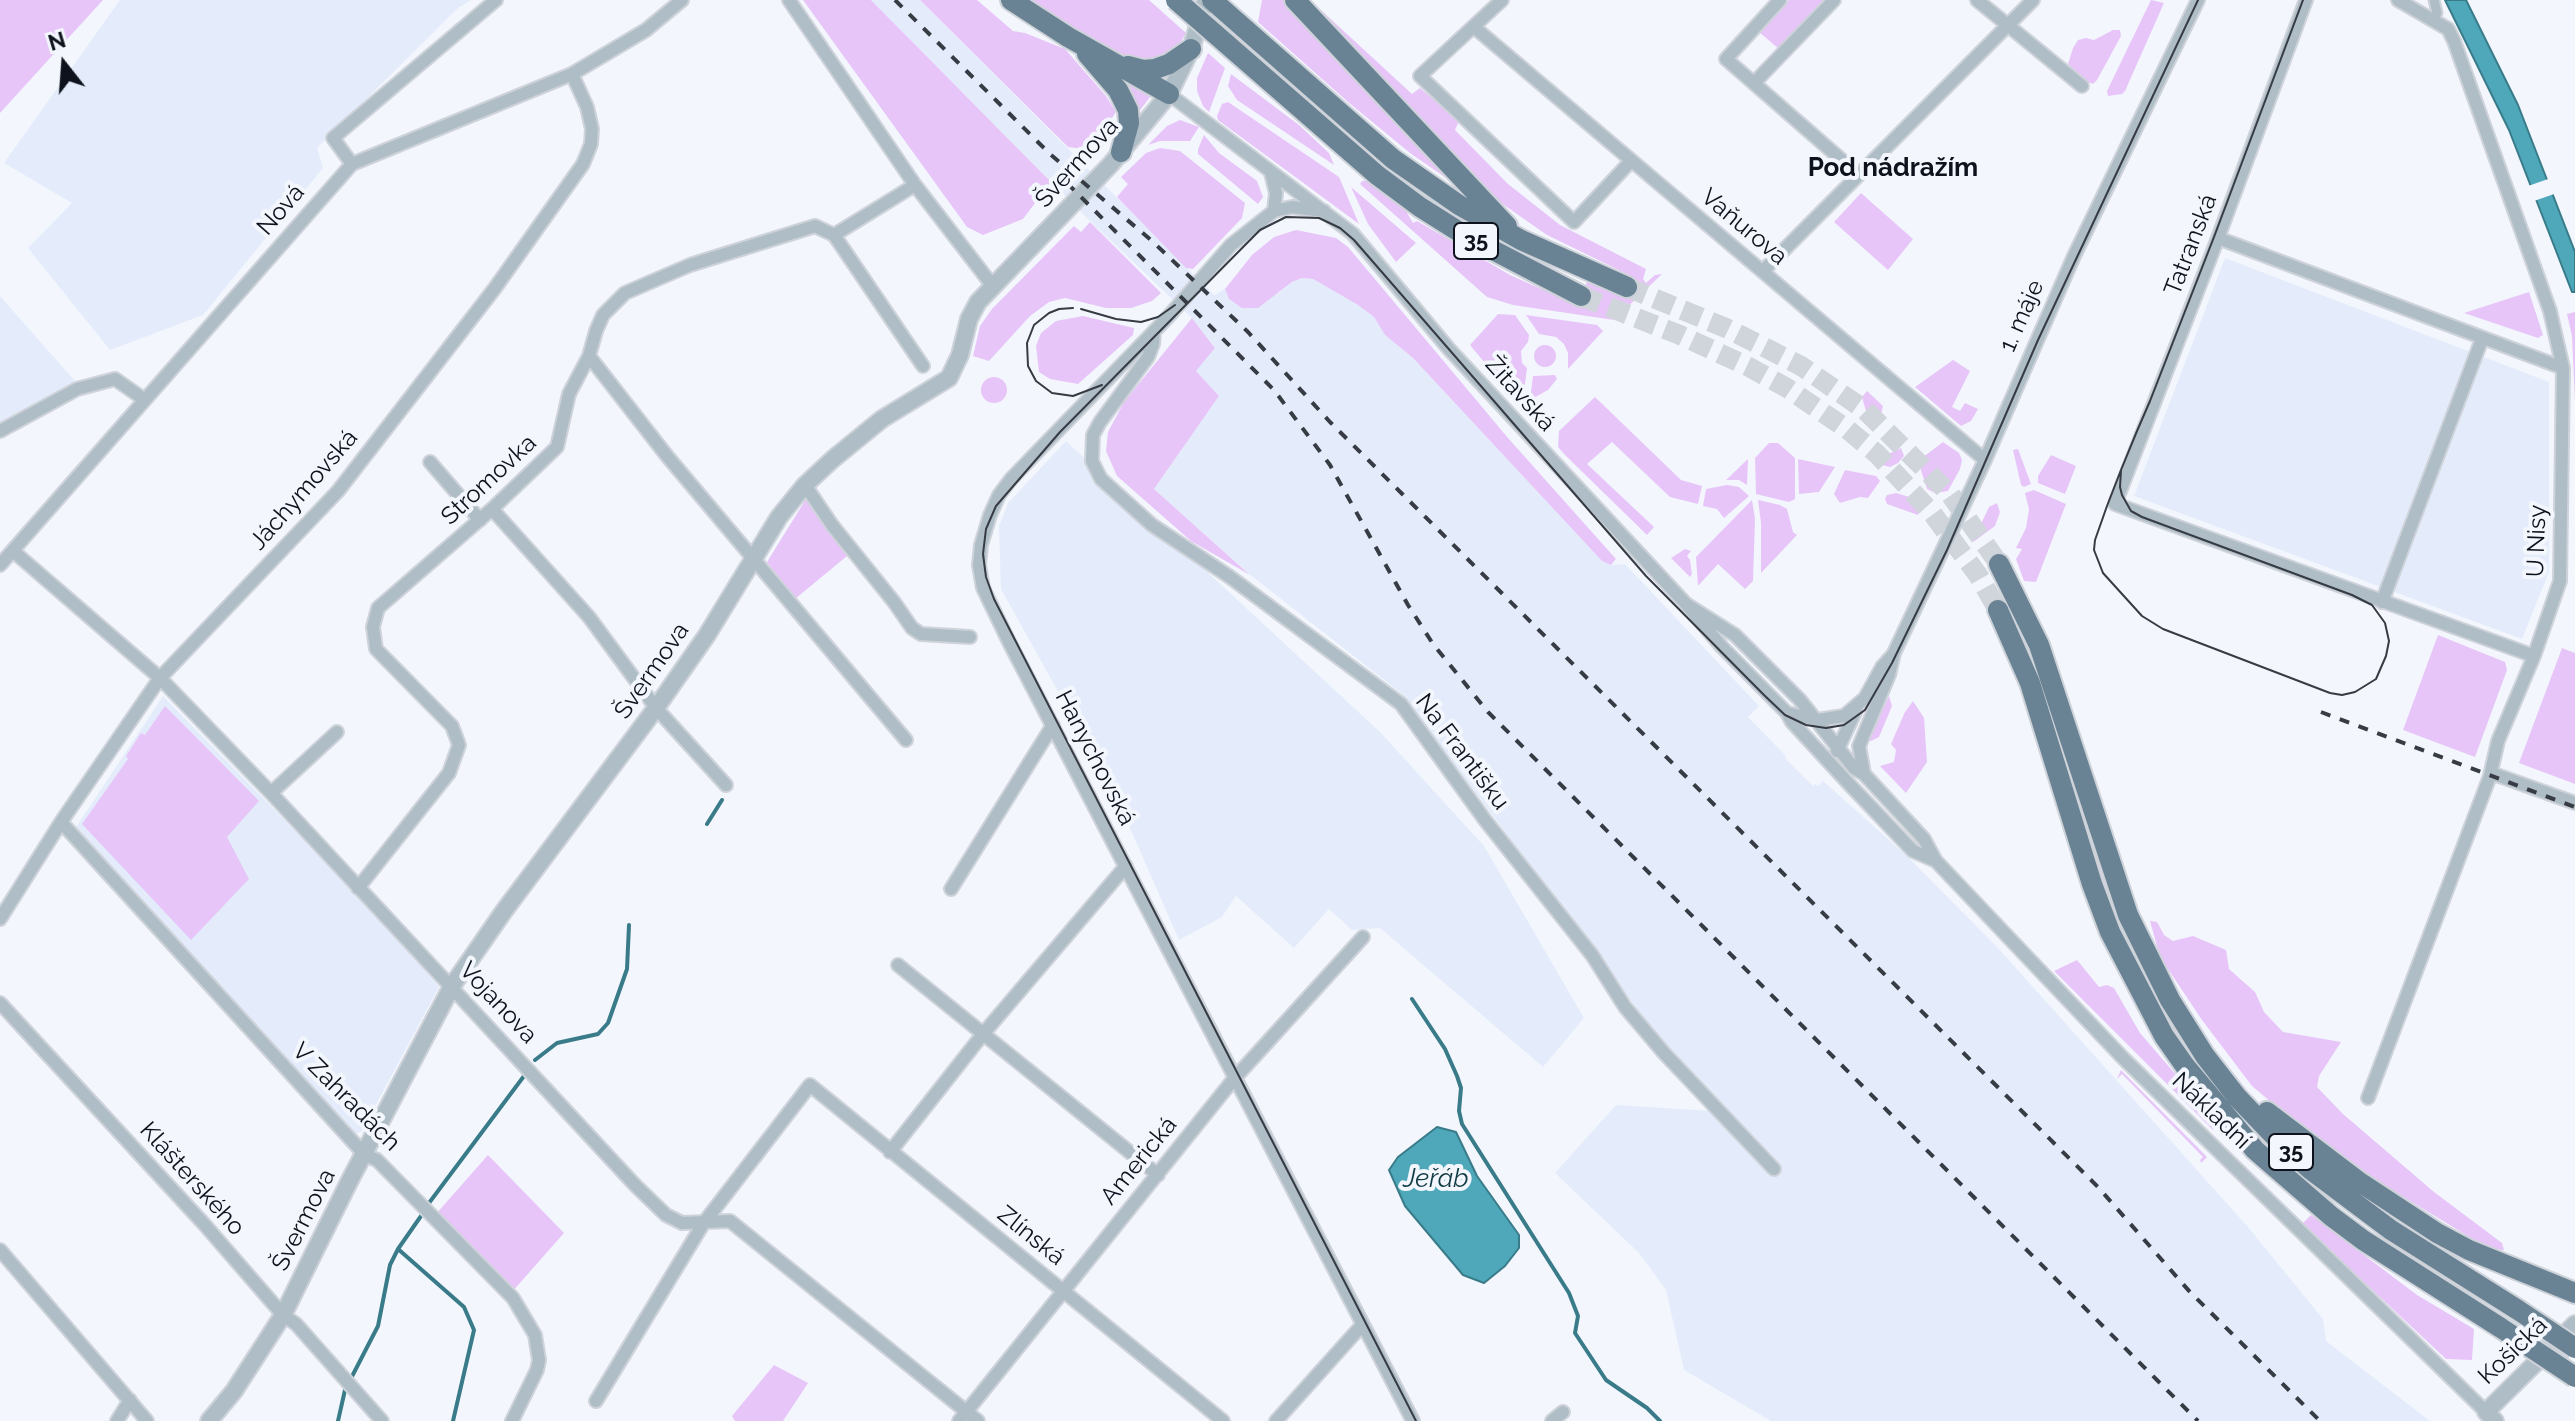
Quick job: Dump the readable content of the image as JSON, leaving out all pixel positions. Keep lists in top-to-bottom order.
{
  "streets": {
    "highway": ["35"],
    "street": [
      "Švermova",
      "Nová",
      "Vaňurova",
      "Tatranská",
      "1. máje",
      "Žitavská",
      "Stromovka",
      "Jáchymovská",
      "U Nisy",
      "Na Františku",
      "Hanychovská",
      "Vojanova",
      "V Zahradách",
      "Nákladní",
      "Americká",
      "Klášterského",
      "Zlínská",
      "Košická"
    ]
  },
  "crossings": [
    ["Švermova", "35"],
    ["Švermova", "Žitavská"],
    ["Švermova", "Vojanova"],
    ["Švermova", "V Zahradách"],
    ["Švermova", "Klášterského"],
    ["Nová", "Jáchymovská"],
    ["Nová", "Vojanova"],
    ["Vaňurova", "1. máje"],
    ["1. máje", "Žitavská"],
    ["1. máje", "Nákladní"],
    ["Žitavská", "Nákladní"],
    ["Stromovka", "Vojanova"],
    ["Jáchymovská", "Vojanova"],
    ["Jáchymovská", "V Zahradách"],
    ["Na Františku", "Hanychovská"],
    ["Hanychovská", "Americká"],
    ["Vojanova", "Americká"],
    ["Vojanova", "Zlínská"],
    ["Nákladní", "Košická"],
    ["Americká", "Zlínská"]
  ],
  "districts": ["Pod nádražím"],
  "water": ["Jeřáb"],
  "north": "top"
}
